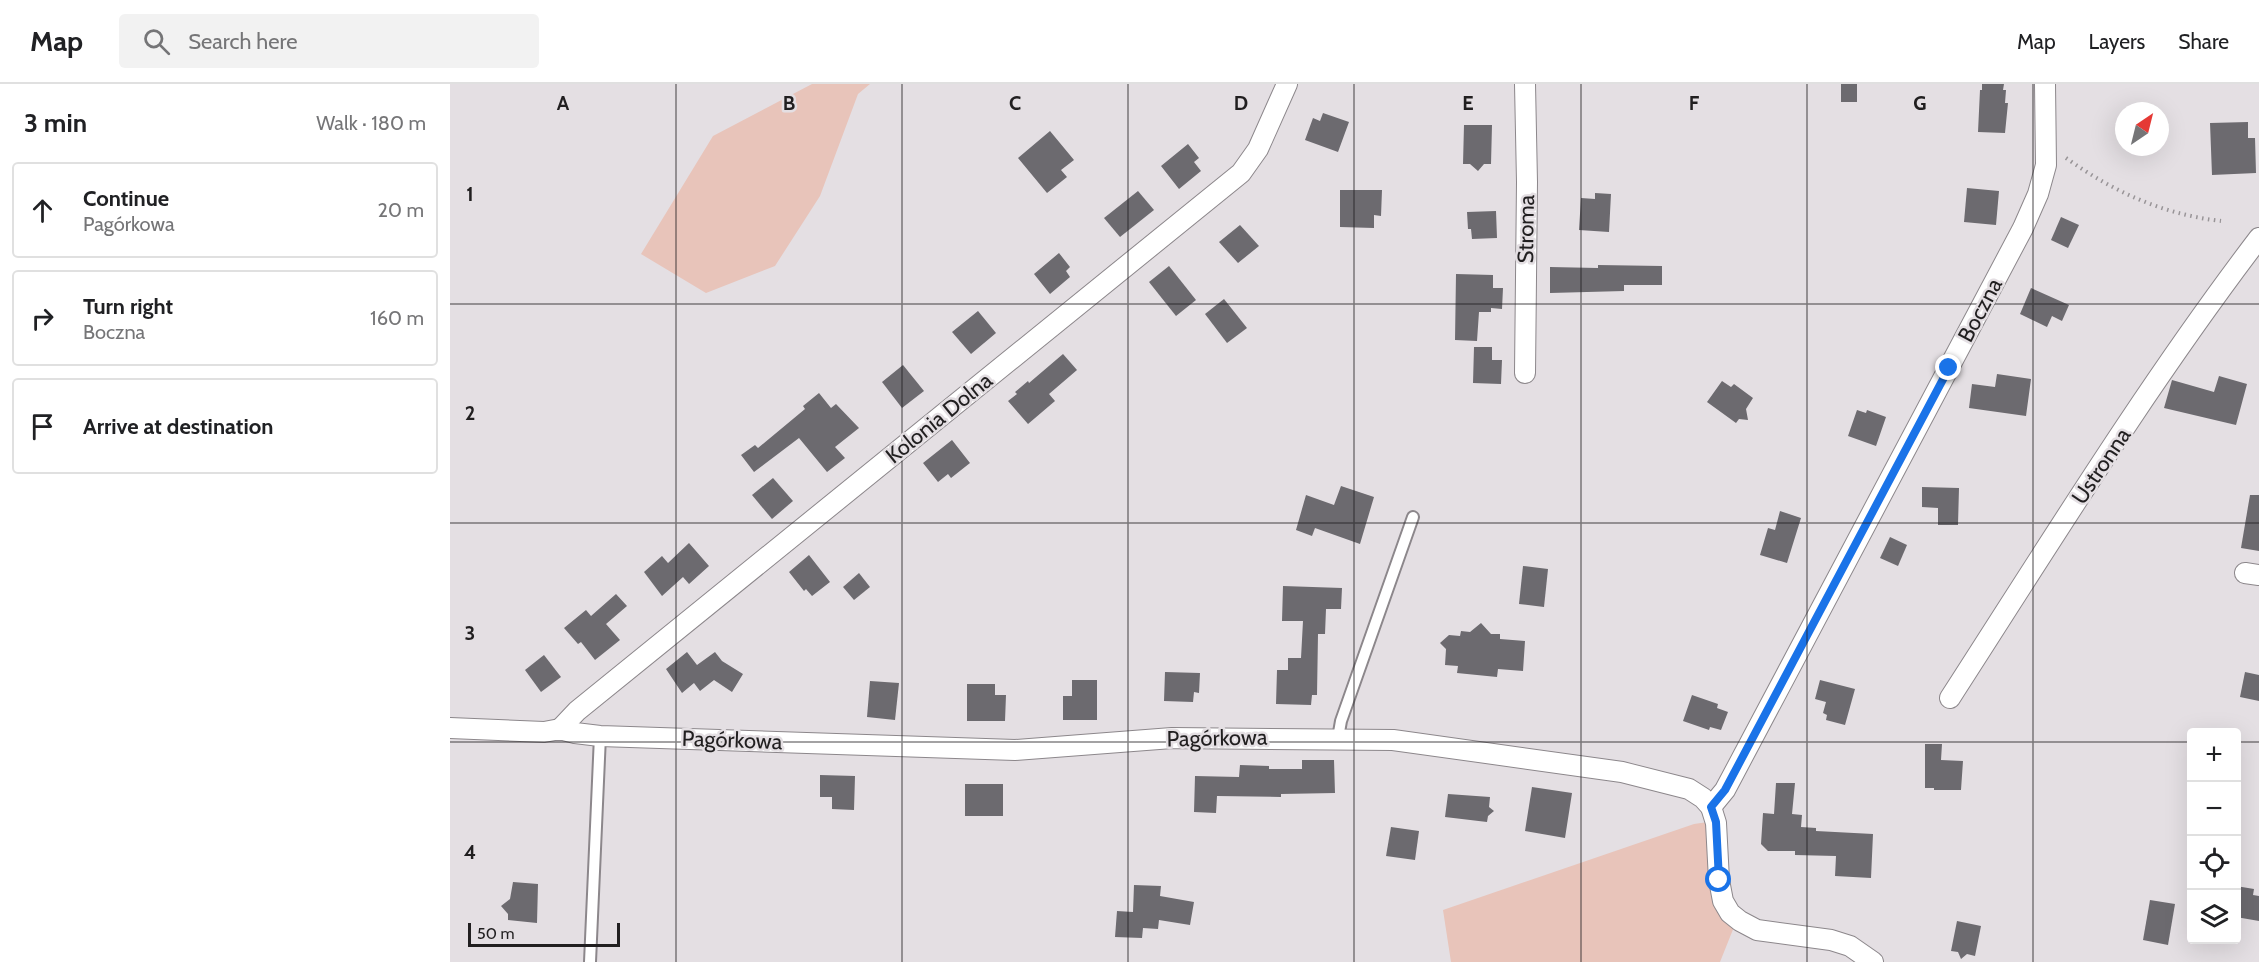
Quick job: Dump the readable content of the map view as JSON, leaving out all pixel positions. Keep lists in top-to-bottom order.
{
  "streets": {
    "street": [
      "Stroma",
      "Boczna",
      "Kolonia Dolna",
      "Ustronna",
      "Pagórkowa"
    ]
  },
  "crossings": [
    ["Boczna", "Pagórkowa"],
    ["Kolonia Dolna", "Pagórkowa"]
  ],
  "scale_bar": "50 m",
  "north": "top right",
  "page": {
    "header": "Map",
    "search": "Search here",
    "nav": ["Map", "Layers", "Share"],
    "heading": ["3 min", "Walk · 180 m"],
    "list": [
      ["Continue", "Pagórkowa", "20 m"],
      ["Turn right", "Boczna", "160 m"],
      "Arrive at destination"
    ],
    "map_buttons": ["+", "−"],
    "scale": "50 m"
  },
  "grid": {
    "columns": [
      "A",
      "B",
      "C",
      "D",
      "E",
      "F",
      "G"
    ],
    "rows": [
      "1",
      "2",
      "3",
      "4"
    ]
  }
}
